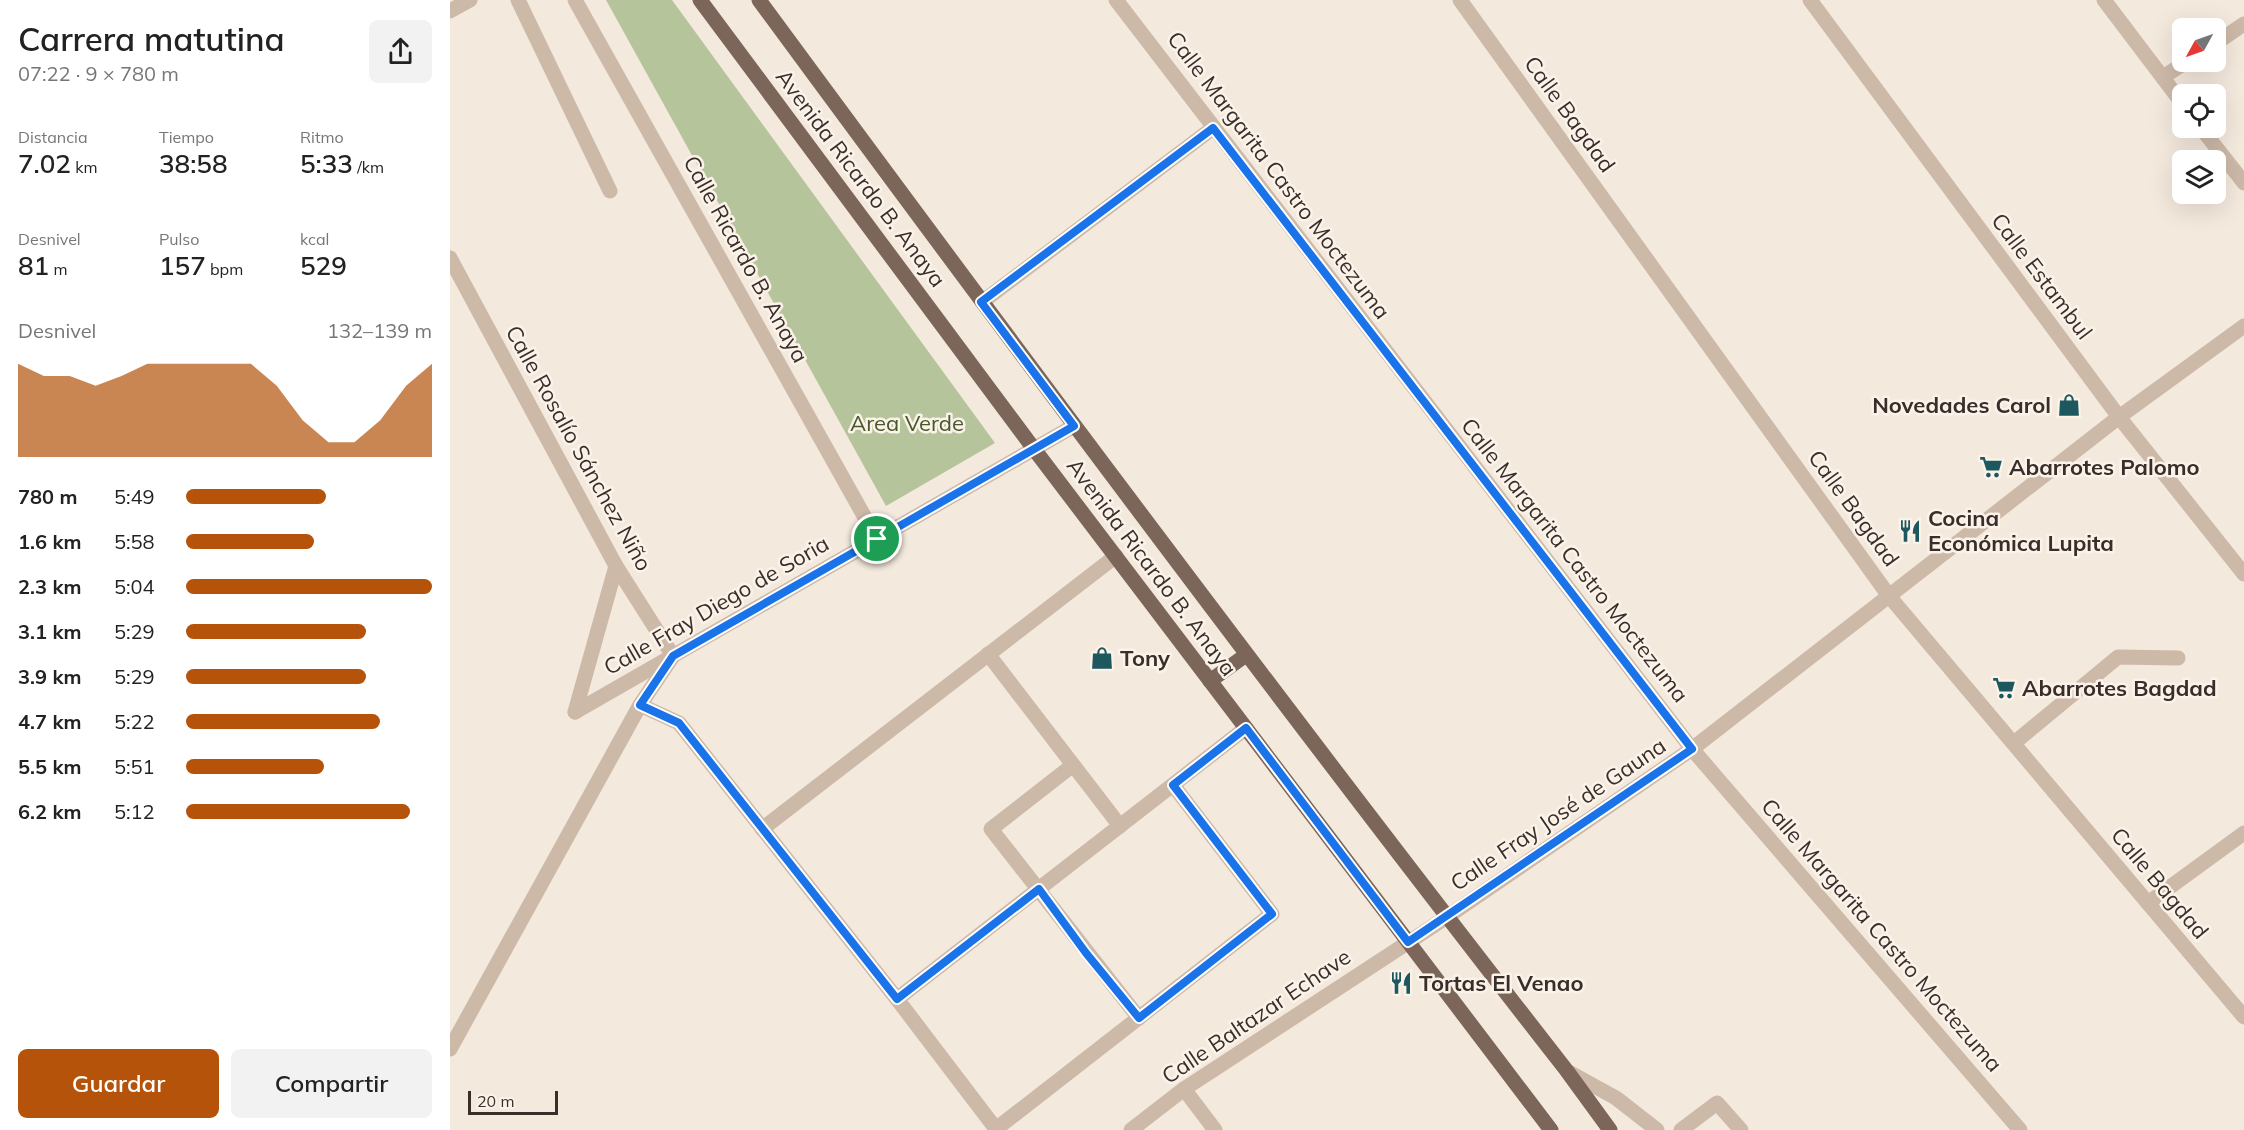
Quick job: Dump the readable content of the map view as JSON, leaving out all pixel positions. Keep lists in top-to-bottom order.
{
  "streets": {
    "main road": ["Avenida Ricardo B. Anaya"],
    "street": [
      "Calle Bagdad",
      "Calle Margarita Castro Moctezuma",
      "Calle Ricardo B. Anaya",
      "Calle Estambul",
      "Calle Rosalío Sánchez Niño",
      "Calle Fray Diego de Soria",
      "Calle Fray José de Gauna",
      "Calle Baltazar Echave"
    ]
  },
  "crossings": [
    ["Calle Bagdad", "Calle Fray José de Gauna"],
    ["Calle Margarita Castro Moctezuma", "Calle Fray José de Gauna"],
    ["Avenida Ricardo B. Anaya", "Calle Fray Diego de Soria"],
    ["Avenida Ricardo B. Anaya", "Calle Fray José de Gauna"],
    ["Avenida Ricardo B. Anaya", "Calle Baltazar Echave"],
    ["Calle Ricardo B. Anaya", "Calle Fray Diego de Soria"],
    ["Calle Estambul", "Calle Fray José de Gauna"],
    ["Calle Rosalío Sánchez Niño", "Calle Fray Diego de Soria"],
    ["Calle Fray José de Gauna", "Calle Baltazar Echave"]
  ],
  "parks": ["Area Verde"],
  "places": {
    "shop": ["Novedades Carol", "Tony"],
    "supermarket": ["Abarrotes Palomo", "Abarrotes Bagdad"],
    "restaurant": ["Cocina Económica Lupita", "Tortas El Venao"]
  },
  "scale_bar": "20 m",
  "north": "bottom left",
  "page": {
    "heading": ["Carrera matutina", "07:22 · 9 × 780 m"],
    "stats": [
      ["Distancia", "7.02 km"],
      ["Tiempo", "38:58"],
      ["Ritmo", "5:33 /km"],
      ["Desnivel", "81 m"],
      ["Pulso", "157 bpm"],
      ["kcal", "529"]
    ],
    "chart": ["Desnivel", "132–139 m"],
    "list": [
      {
        "name": "780 m",
        "note": "5:49"
      },
      {
        "name": "1.6 km",
        "note": "5:58"
      },
      {
        "name": "2.3 km",
        "note": "5:04"
      },
      {
        "name": "3.1 km",
        "note": "5:29"
      },
      {
        "name": "3.9 km",
        "note": "5:29"
      },
      {
        "name": "4.7 km",
        "note": "5:22"
      },
      {
        "name": "5.5 km",
        "note": "5:51"
      },
      {
        "name": "6.2 km",
        "note": "5:12"
      }
    ],
    "buttons": ["Guardar", "Compartir"],
    "scale": "20 m"
  }
}
